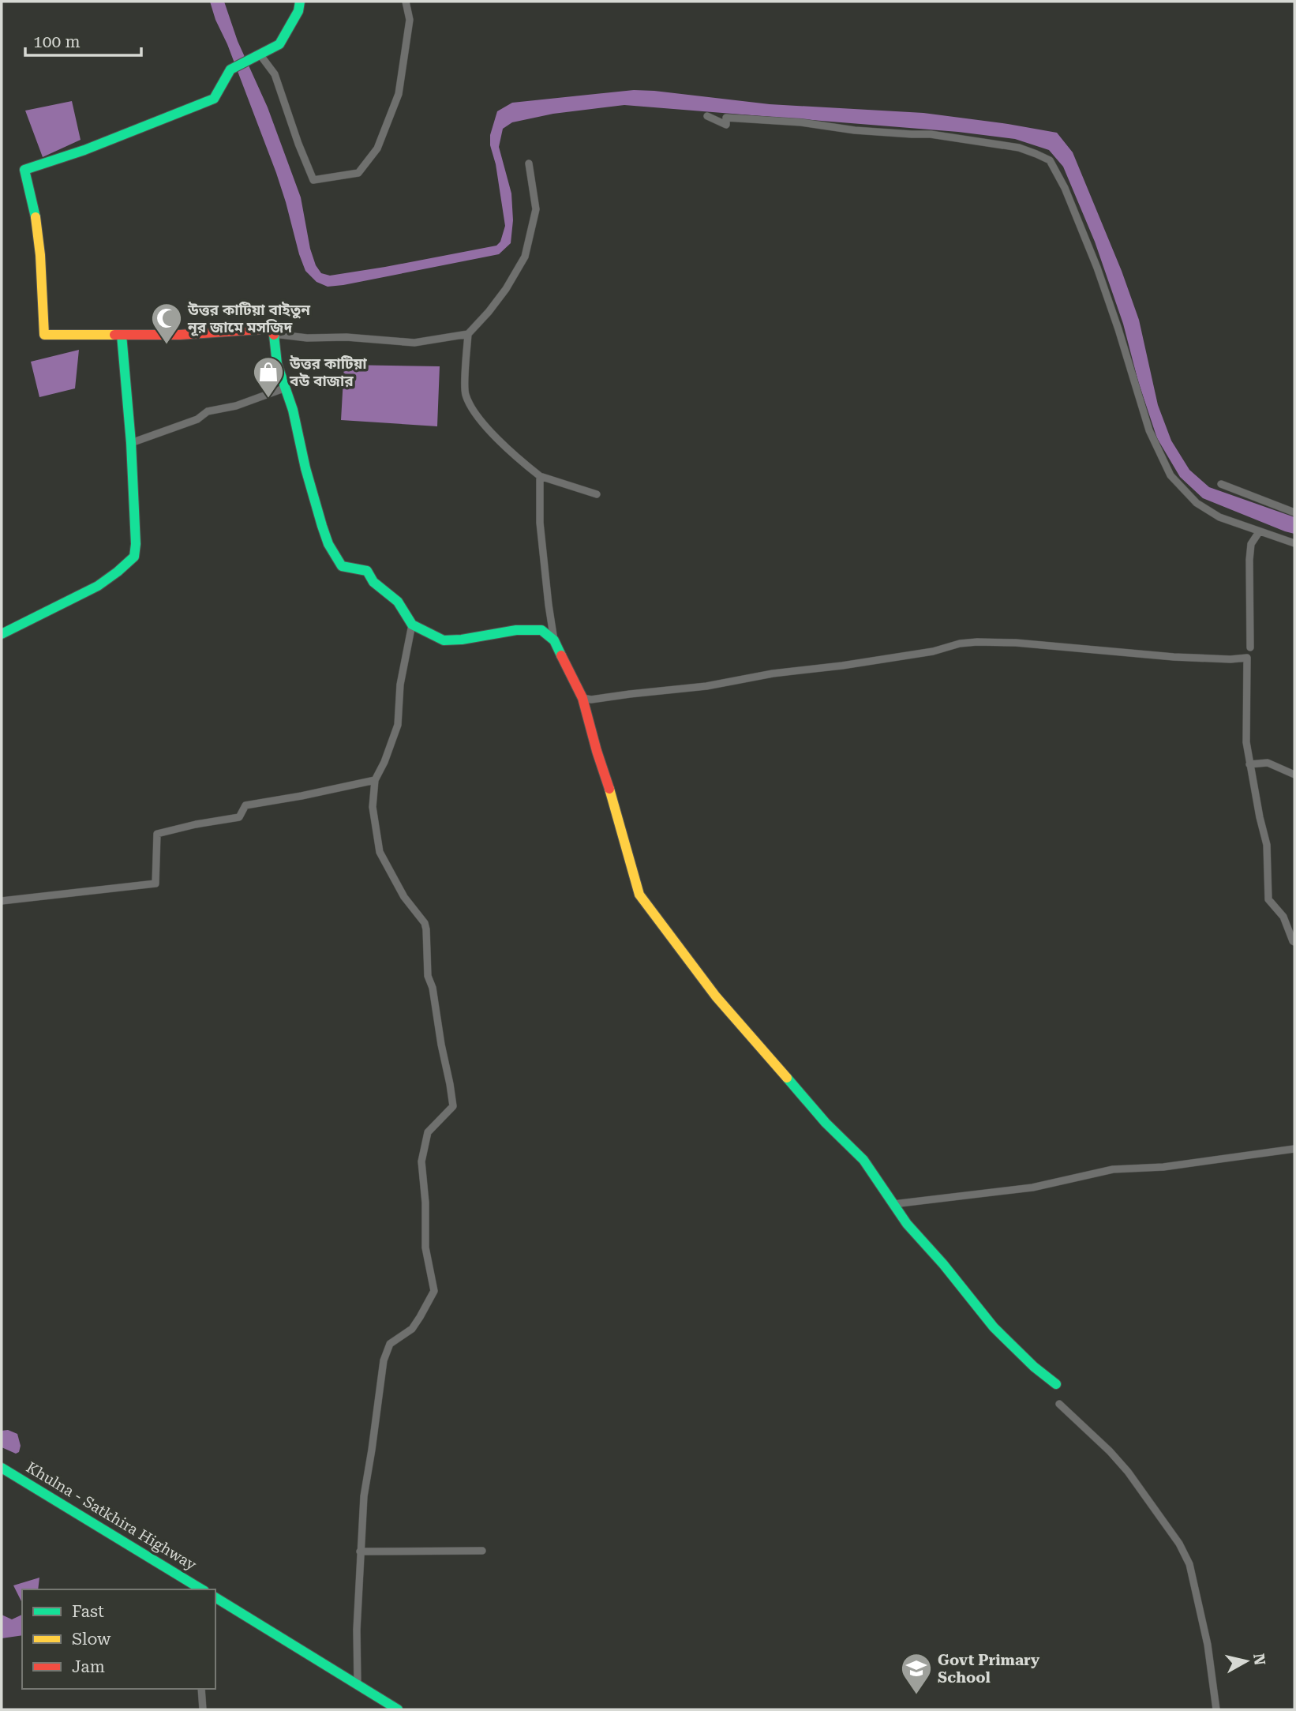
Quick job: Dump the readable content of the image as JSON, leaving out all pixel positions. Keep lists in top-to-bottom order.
{
  "streets": {
    "main road": ["Khulna - Satkhira Highway"]
  },
  "places": {
    "mosque": ["উত্তর কাটিয়া বাইতুন নূর জামে মসজিদ"],
    "shop": ["উত্তর কাটিয়া বউ বাজার"],
    "school or university": ["Govt Primary School"]
  },
  "legend": ["Fast", "Slow", "Jam"],
  "scale_bar": "100 m",
  "north": "right"
}
